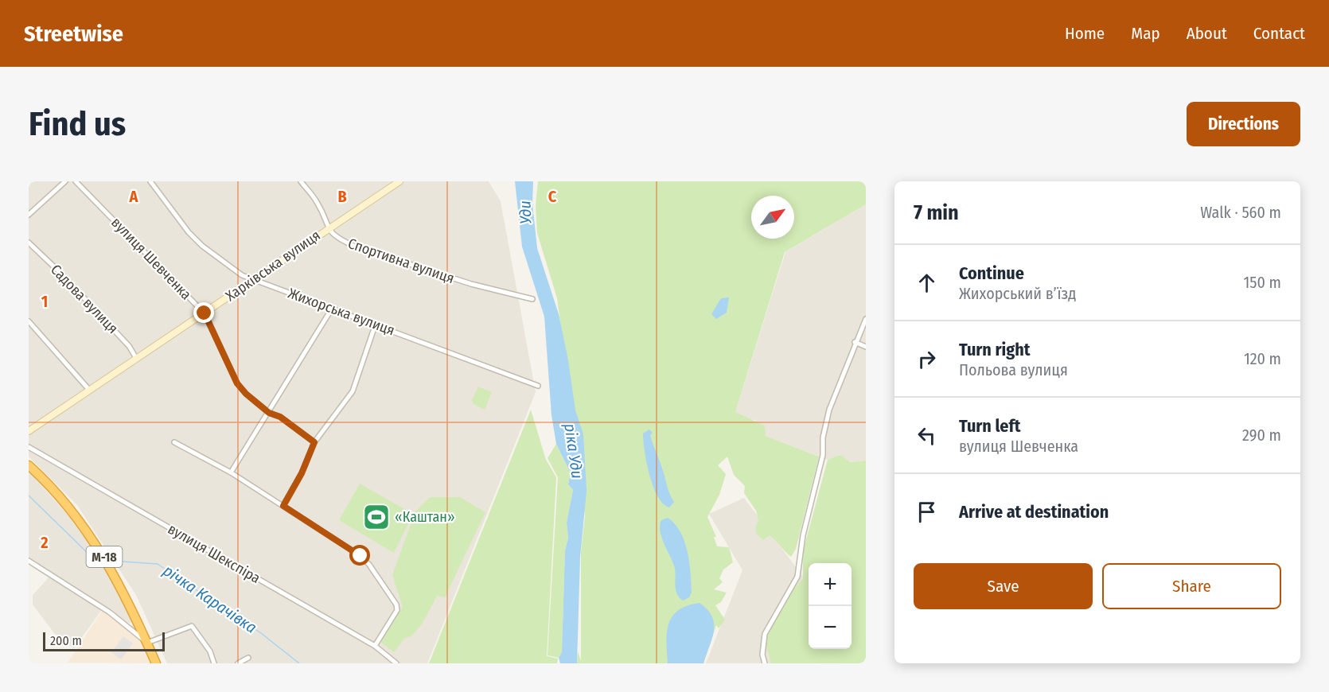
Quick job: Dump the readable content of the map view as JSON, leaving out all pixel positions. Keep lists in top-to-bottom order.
{
  "streets": {
    "highway": ["М-18"],
    "main road": ["Харківська вулиця"],
    "street": [
      "вулиця Шевченка",
      "Спортивна вулиця",
      "Садова вулиця",
      "Жихорська вулиця",
      "вулиця Шекспіра"
    ]
  },
  "crossings": [
    ["вулиця Шевченка", "Харківська вулиця"],
    ["Спортивна вулиця", "Харківська вулиця"],
    ["Харківська вулиця", "Садова вулиця"],
    ["Харківська вулиця", "Жихорська вулиця"]
  ],
  "water": ["Уди", "ріка Уди", "річка Карачівка"],
  "places": {
    "sports": ["«Каштан»"]
  },
  "scale_bar": "200 m",
  "north": "top right",
  "page": {
    "header": "Streetwise",
    "nav": [
      "Home",
      "Map",
      "About",
      "Contact"
    ],
    "buttons": [
      "Directions",
      ["Save", "Share"]
    ],
    "title": "Find us",
    "heading": ["7 min", "Walk · 560 m"],
    "list": [
      ["Continue", "Жихорський в’їзд", "150 m"],
      ["Turn right", "Польова вулиця", "120 m"],
      ["Turn left", "вулиця Шевченка", "290 m"],
      "Arrive at destination"
    ],
    "map_buttons": ["+", "−"],
    "scale": "200 m"
  },
  "grid": {
    "columns": ["A", "B", "C"],
    "rows": ["1", "2"]
  }
}
